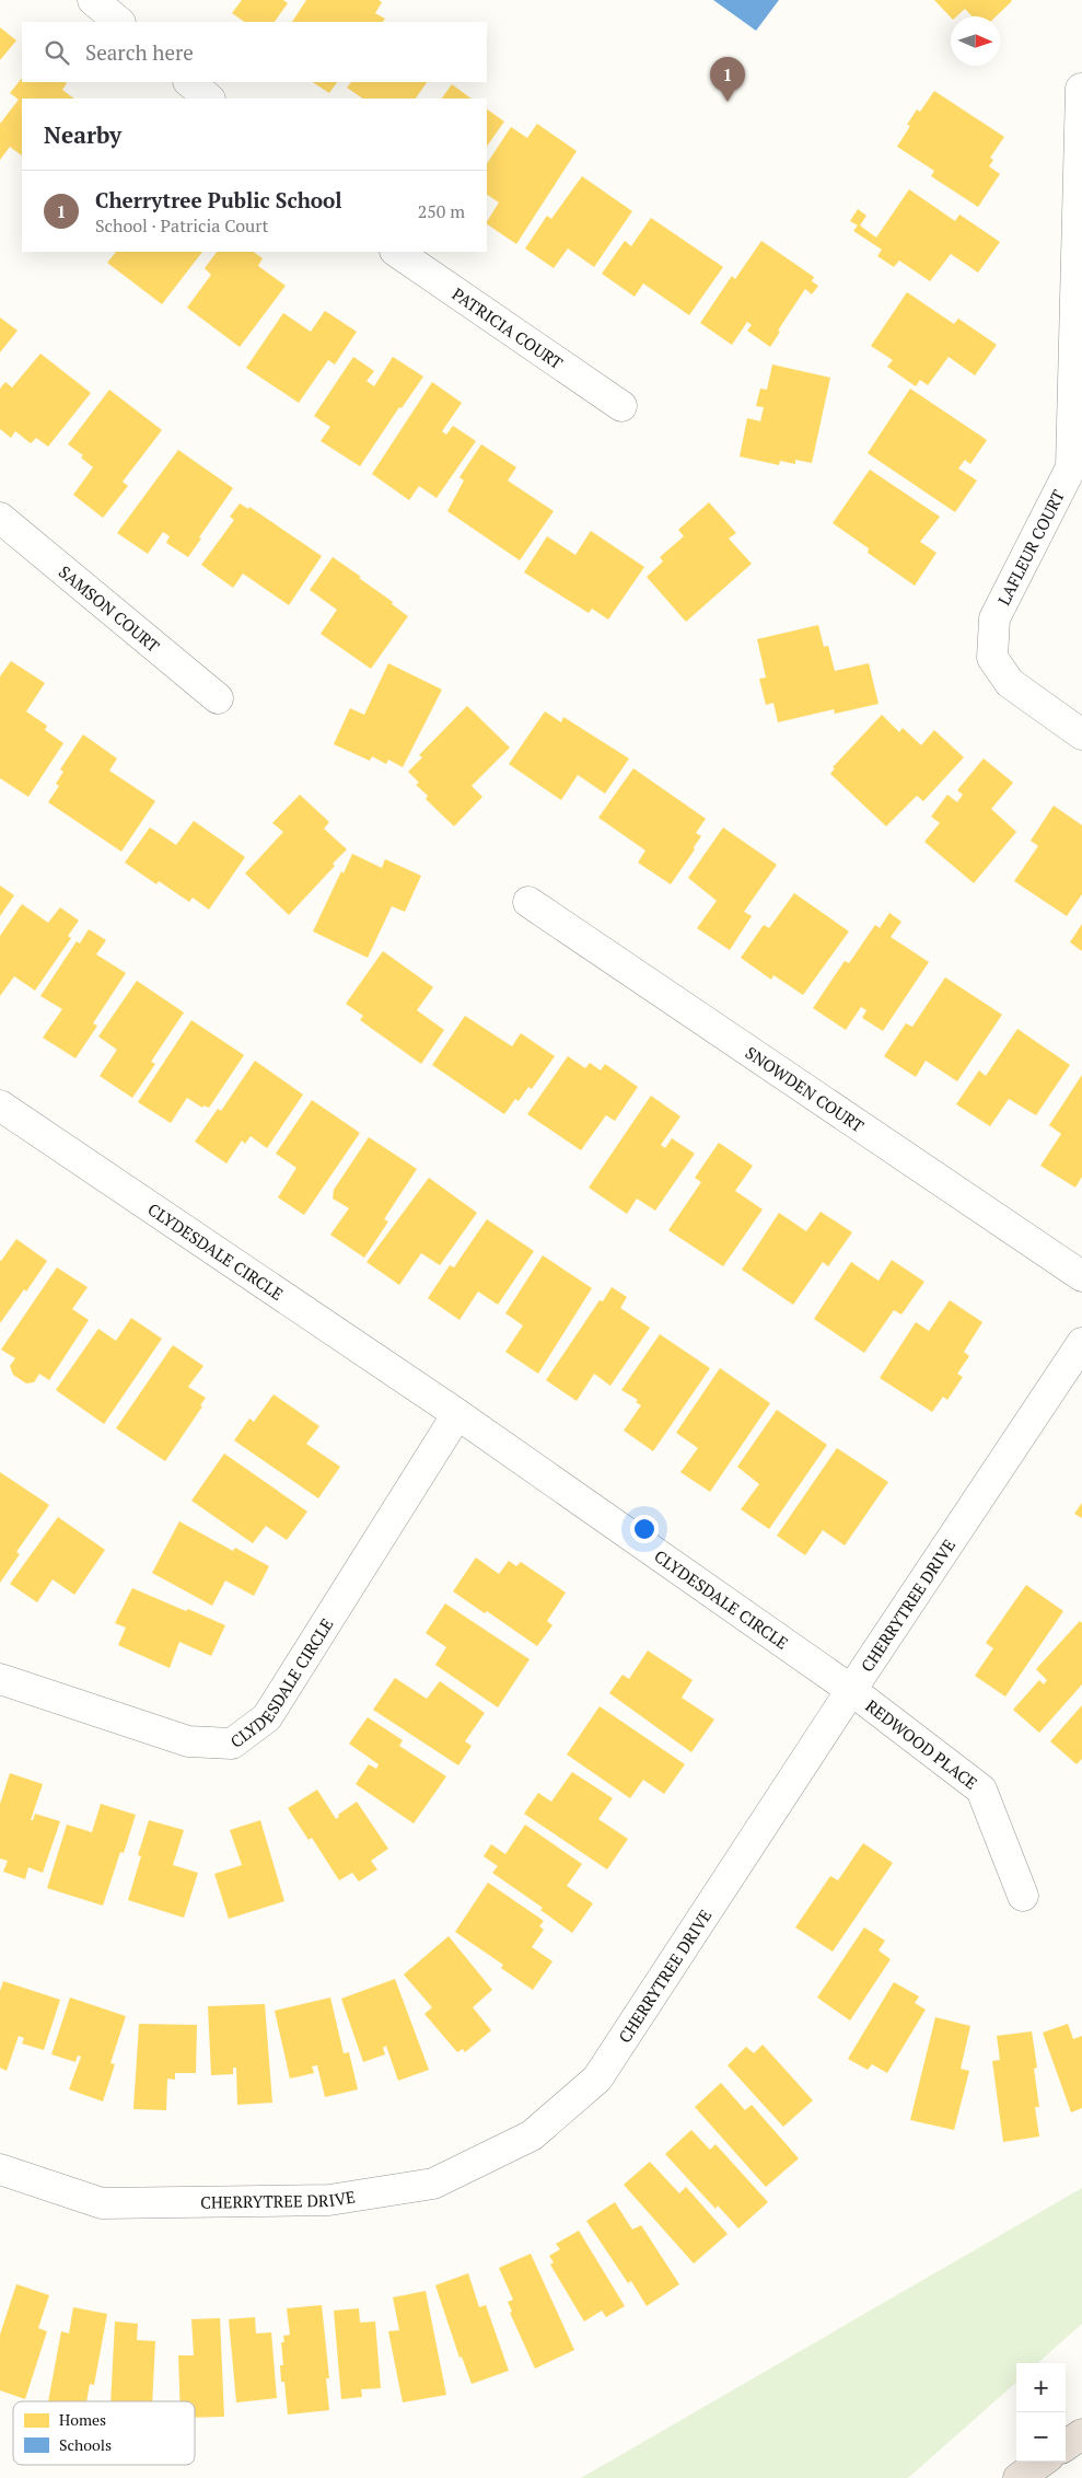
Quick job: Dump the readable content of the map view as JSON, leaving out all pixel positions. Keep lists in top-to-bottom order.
{
  "streets": {
    "street": [
      "PATRICIA COURT",
      "LAFLEUR COURT",
      "SAMSON COURT",
      "SNOWDEN COURT",
      "CLYDESDALE CIRCLE",
      "CHERRYTREE DRIVE",
      "REDWOOD PLACE"
    ]
  },
  "crossings": [
    ["CLYDESDALE CIRCLE", "CHERRYTREE DRIVE"],
    ["CLYDESDALE CIRCLE", "REDWOOD PLACE"],
    ["CHERRYTREE DRIVE", "REDWOOD PLACE"]
  ],
  "legend": ["Homes", "Schools"],
  "north": "right",
  "page": {
    "search": "Search here",
    "pins": "1",
    "heading": "Nearby",
    "list": [
      {
        "mark": "1",
        "name": "Cherrytree Public School",
        "note": "School · Patricia Court",
        "value": "250 m"
      }
    ],
    "map_buttons": ["+", "−"]
  }
}
